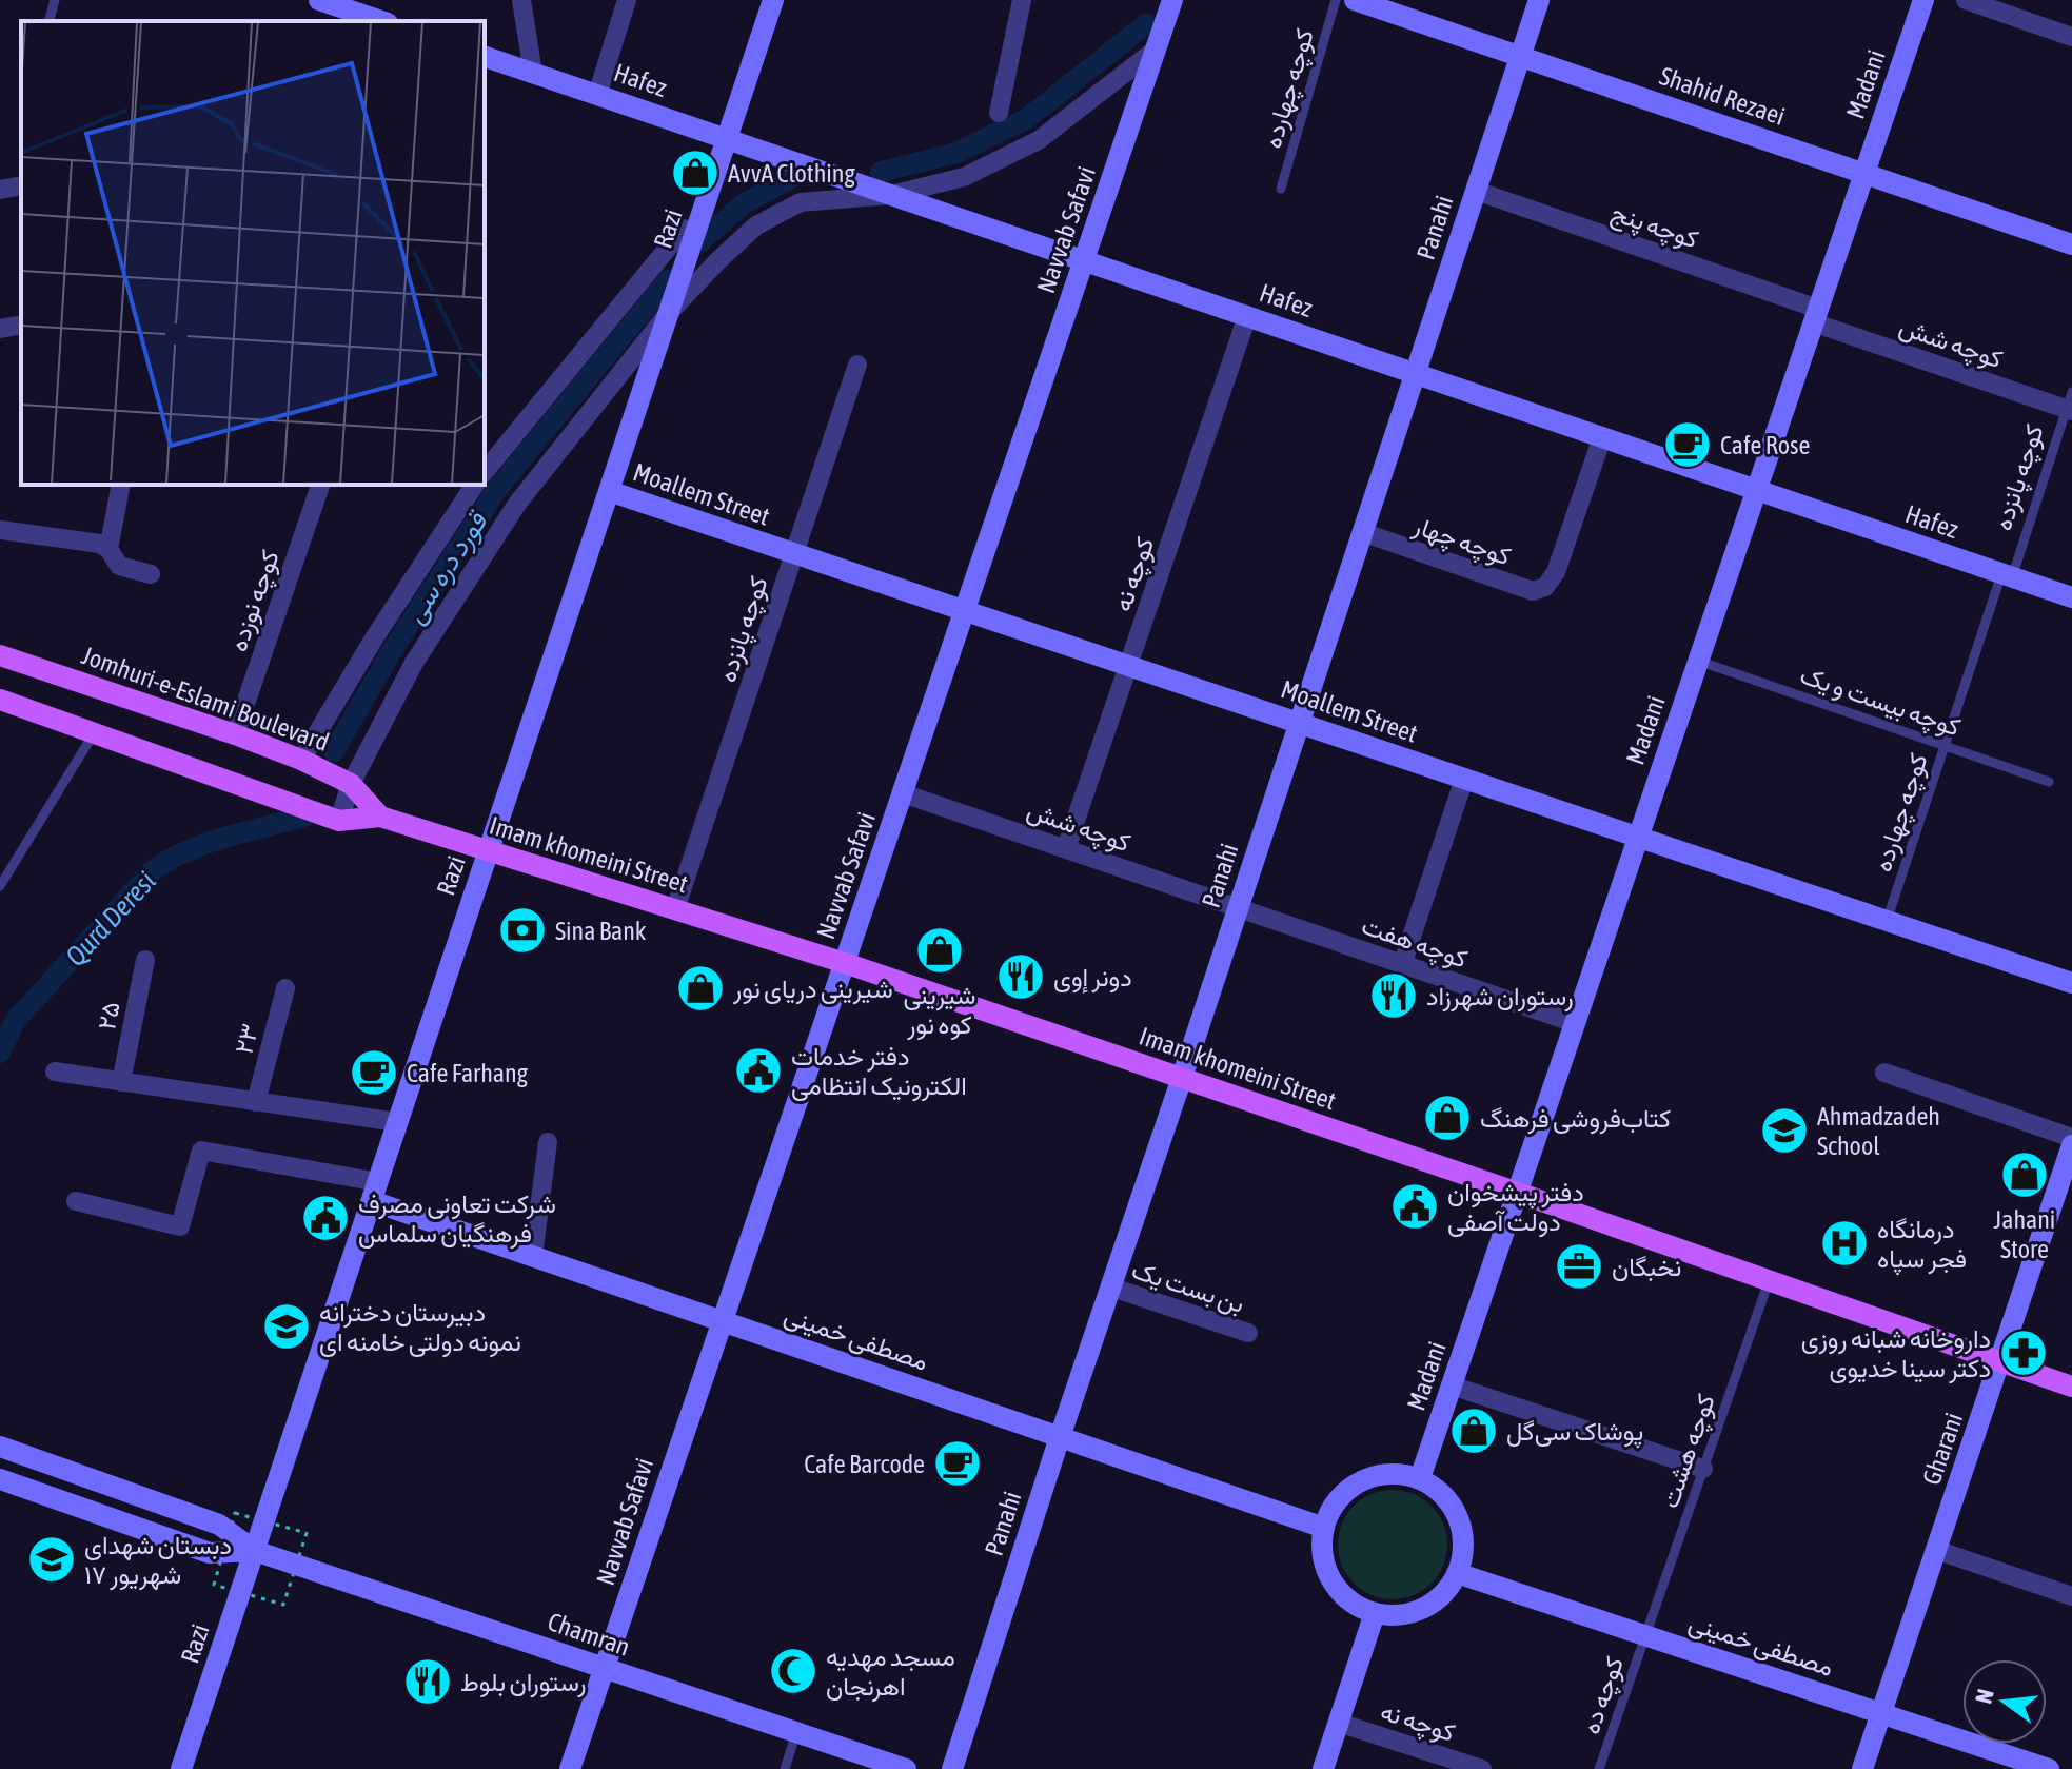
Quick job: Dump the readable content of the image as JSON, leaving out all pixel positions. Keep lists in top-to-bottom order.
{
  "streets": {
    "main road": ["Jomhuri-e-Eslami Boulevard", "Imam khomeini Street"],
    "street": [
      "Hafez",
      "Madani",
      "Shahid Rezaei",
      "کوچه پنج",
      "Panahi",
      "Razi",
      "Navvab Safavi",
      "کوچه شش",
      "کوچه پانزده",
      "Moallem Street",
      "کوچه چهار",
      "کوچه نه",
      "کوچه نوزده",
      "کوچه هفت",
      "۲۵",
      "۲۳",
      "بن بست یک",
      "مصطفی خمینی",
      "Gharani",
      "Chamran"
    ],
    "lane": [
      "کوچه چهارده",
      "کوچه بیست و یک",
      "کوچه هشت",
      "کوچه ده"
    ]
  },
  "crossings": [
    ["Hafez", "Madani"],
    ["Hafez", "کوچه چهارده"],
    ["Hafez", "Panahi"],
    ["Hafez", "Razi"],
    ["Hafez", "Navvab Safavi"],
    ["Hafez", "کوچه پانزده"],
    ["Hafez", "کوچه چهار"],
    ["Hafez", "کوچه نه"],
    ["Madani", "Shahid Rezaei"],
    ["Madani", "کوچه پنج"],
    ["Madani", "کوچه شش"],
    ["Madani", "Moallem Street"],
    ["Madani", "کوچه بیست و یک"],
    ["Madani", "Imam khomeini Street"],
    ["Madani", "کوچه هفت"],
    ["Madani", "مصطفی خمینی"],
    ["کوچه چهارده", "کوچه پانزده"],
    ["کوچه چهارده", "Moallem Street"],
    ["کوچه چهارده", "کوچه بیست و یک"],
    ["Shahid Rezaei", "Panahi"],
    ["کوچه پنج", "Panahi"],
    ["کوچه پنج", "کوچه شش"],
    ["Panahi", "کوچه شش"],
    ["Panahi", "Moallem Street"],
    ["Panahi", "کوچه چهار"],
    ["Panahi", "Imam khomeini Street"],
    ["Panahi", "کوچه هفت"],
    ["Panahi", "بن بست یک"],
    ["Panahi", "مصطفی خمینی"],
    ["Razi", "Moallem Street"],
    ["Razi", "Imam khomeini Street"],
    ["Razi", "مصطفی خمینی"],
    ["Razi", "Chamran"],
    ["Navvab Safavi", "کوچه شش"],
    ["Navvab Safavi", "Moallem Street"],
    ["Navvab Safavi", "Imam khomeini Street"],
    ["Navvab Safavi", "مصطفی خمینی"],
    ["Navvab Safavi", "Chamran"],
    ["کوچه شش", "کوچه پانزده"],
    ["کوچه شش", "کوچه نه"],
    ["کوچه شش", "کوچه هفت"],
    ["کوچه پانزده", "Moallem Street"],
    ["کوچه پانزده", "Imam khomeini Street"],
    ["Moallem Street", "کوچه نه"],
    ["کوچه نوزده", "Jomhuri-e-Eslami Boulevard"],
    ["Jomhuri-e-Eslami Boulevard", "Imam khomeini Street"],
    ["Imam khomeini Street", "Gharani"],
    ["Imam khomeini Street", "کوچه هشت"],
    ["مصطفی خمینی", "Gharani"],
    ["مصطفی خمینی", "کوچه هشت"],
    ["مصطفی خمینی", "کوچه ده"],
    ["کوچه هشت", "کوچه ده"]
  ],
  "water": ["قورد دره سی", "Qurd Deresi"],
  "places": {
    "shop": [
      "AvvA Clothing",
      "شیرینی کوه نور",
      "شیرینی دریای نور",
      "کتاب‌فروشی فرهنگ",
      "Jahani Store",
      "پوشاک سی‌گل"
    ],
    "cafe": ["Cafe Rose", "Cafe Farhang", "Cafe Barcode"],
    "bank": ["Sina Bank"],
    "restaurant": ["دونر إوی", "رستوران شهرزاد", "رستوران بلوط"],
    "public building": ["دفتر خدمات الکترونیک انتظامی", "دفتر پیشخوان دولت آصفی", "شرکت تعاونی مصرف فرهنگیان سلماس"],
    "school or university": ["Ahmadzadeh School", "دبیرستان دخترانه نمونه دولتی خامنه ای", "دبستان شهدای ۱۷ شهریور"],
    "hospital": ["درمانگاه فجر سپاه"],
    "office": ["نخبگان"],
    "pharmacy": ["داروخانه شبانه روزی دکتر سینا خدیوی"],
    "mosque": ["مسجد مهدیه اهرنجان"]
  },
  "north": "left"
}
